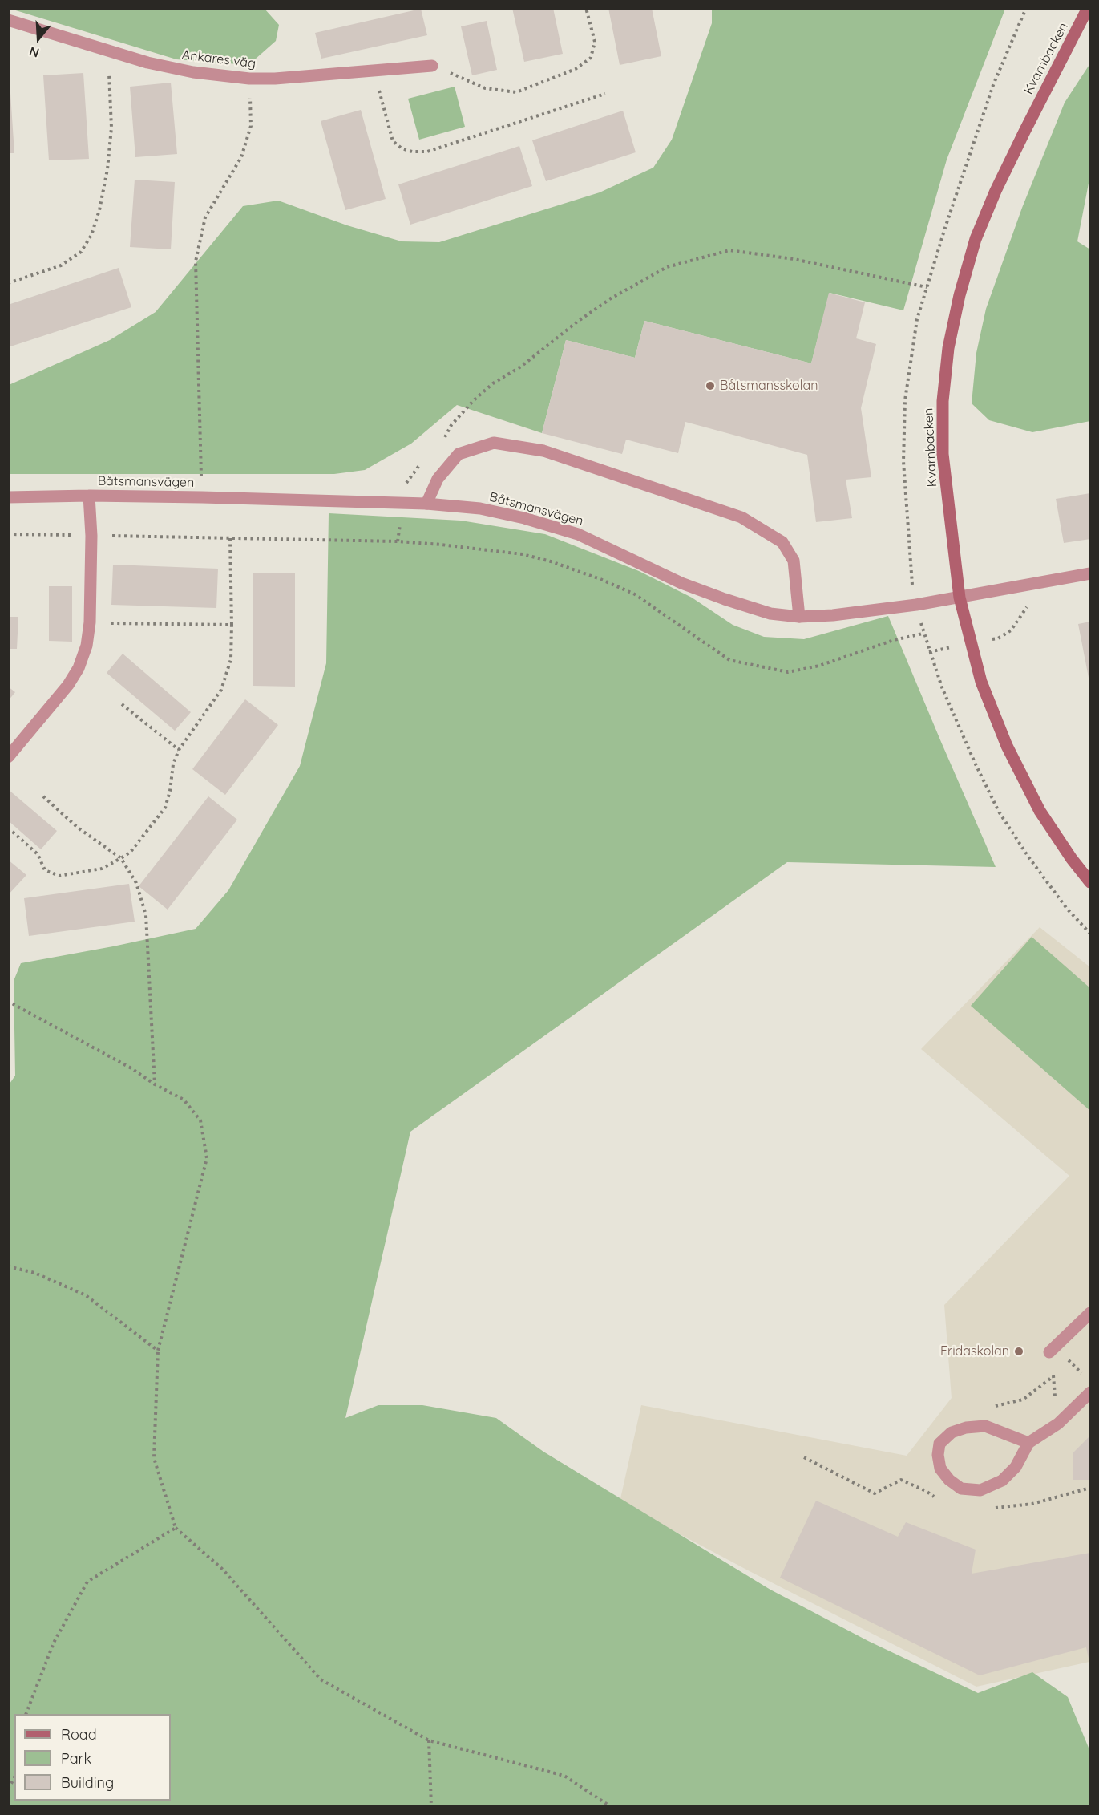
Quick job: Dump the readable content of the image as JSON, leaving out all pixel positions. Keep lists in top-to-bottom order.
{
  "streets": {
    "street": ["Kvarnbacken", "Ankares väg", "Båtsmansvägen"]
  },
  "crossings": [
    ["Kvarnbacken", "Båtsmansvägen"]
  ],
  "places": ["Båtsmansskolan", "Fridaskolan"],
  "legend": ["Road", "Park", "Building"],
  "north": "bottom"
}
